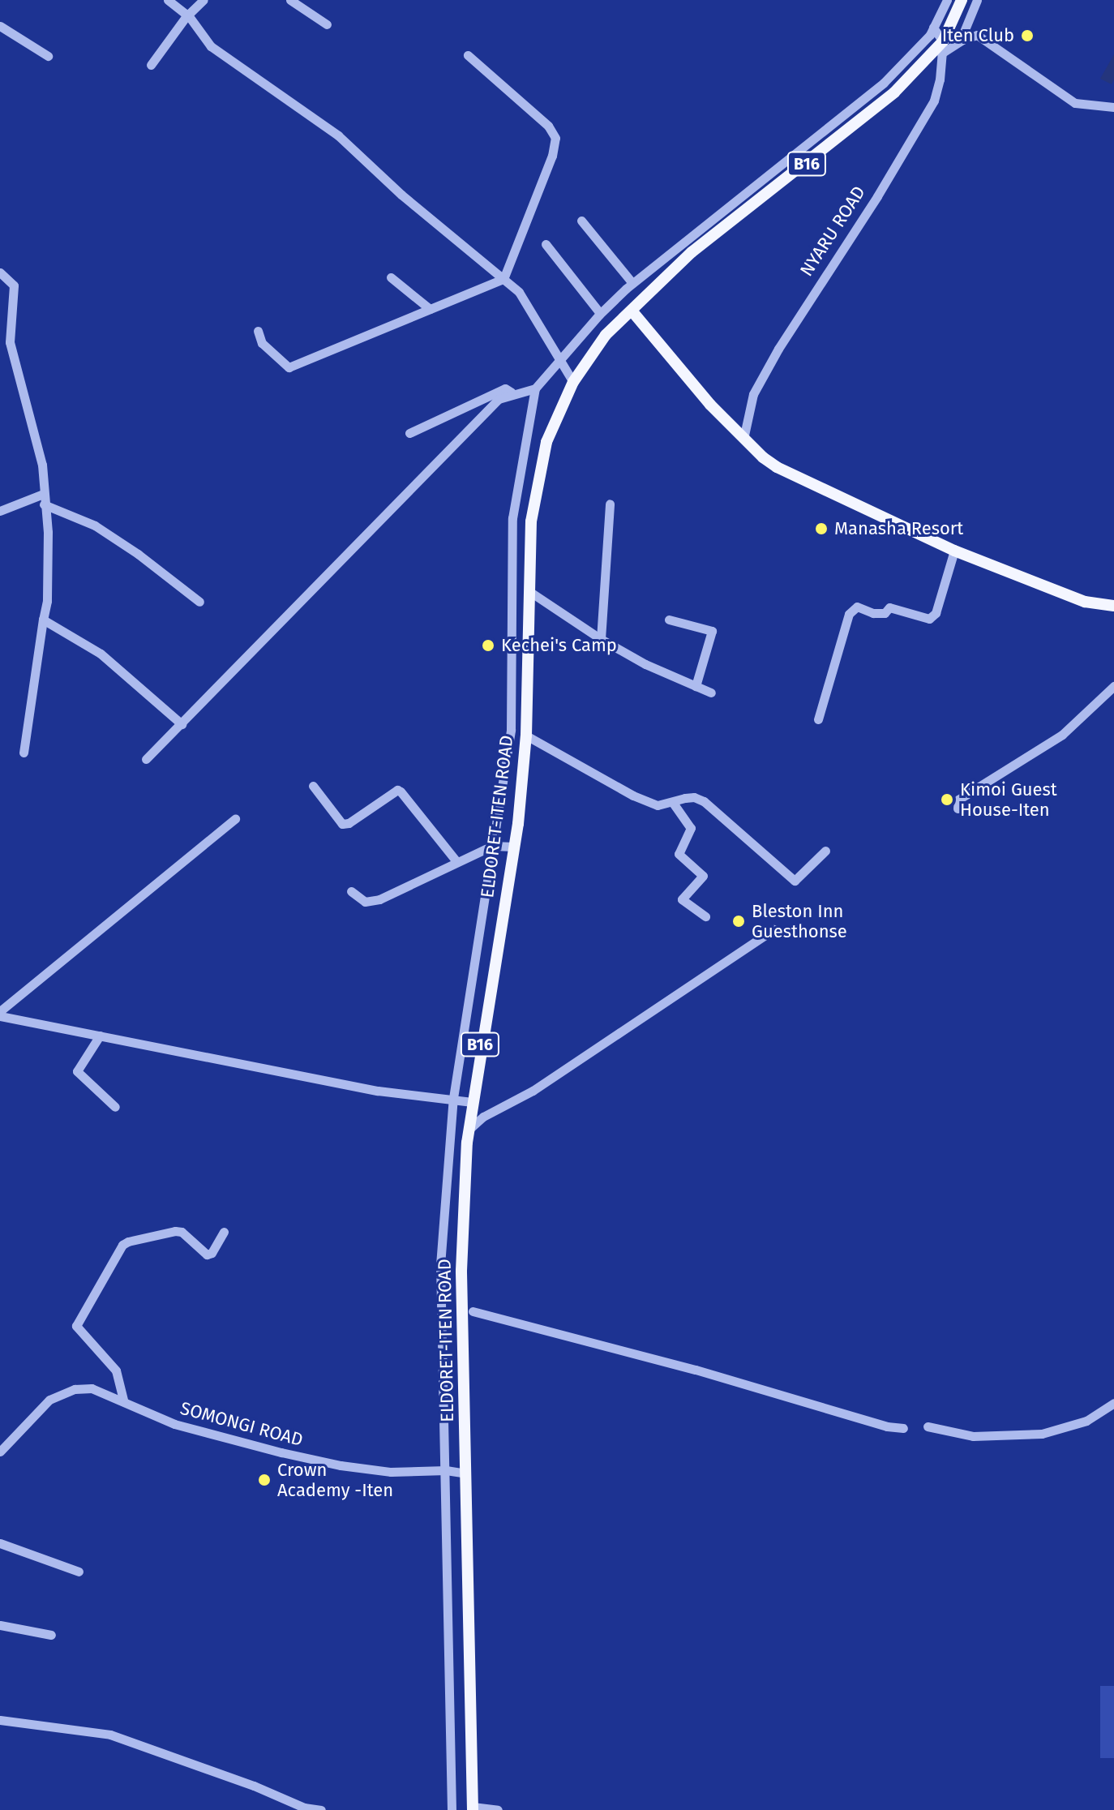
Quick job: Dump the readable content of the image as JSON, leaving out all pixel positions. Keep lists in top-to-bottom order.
{
  "streets": {
    "main road": ["B16", "ELDORET-ITEN ROAD"],
    "street": ["NYARU ROAD", "SOMONGI ROAD"]
  },
  "crossings": [
    ["NYARU ROAD", "ELDORET-ITEN ROAD"],
    ["ELDORET-ITEN ROAD", "SOMONGI ROAD"]
  ],
  "places": [
    "Iten Club",
    "Manasha Resort",
    "Kechei's Camp",
    "Kimoi Guest House-Iten",
    "Bleston Inn Guesthonse",
    "Crown Academy -Iten"
  ]
}
